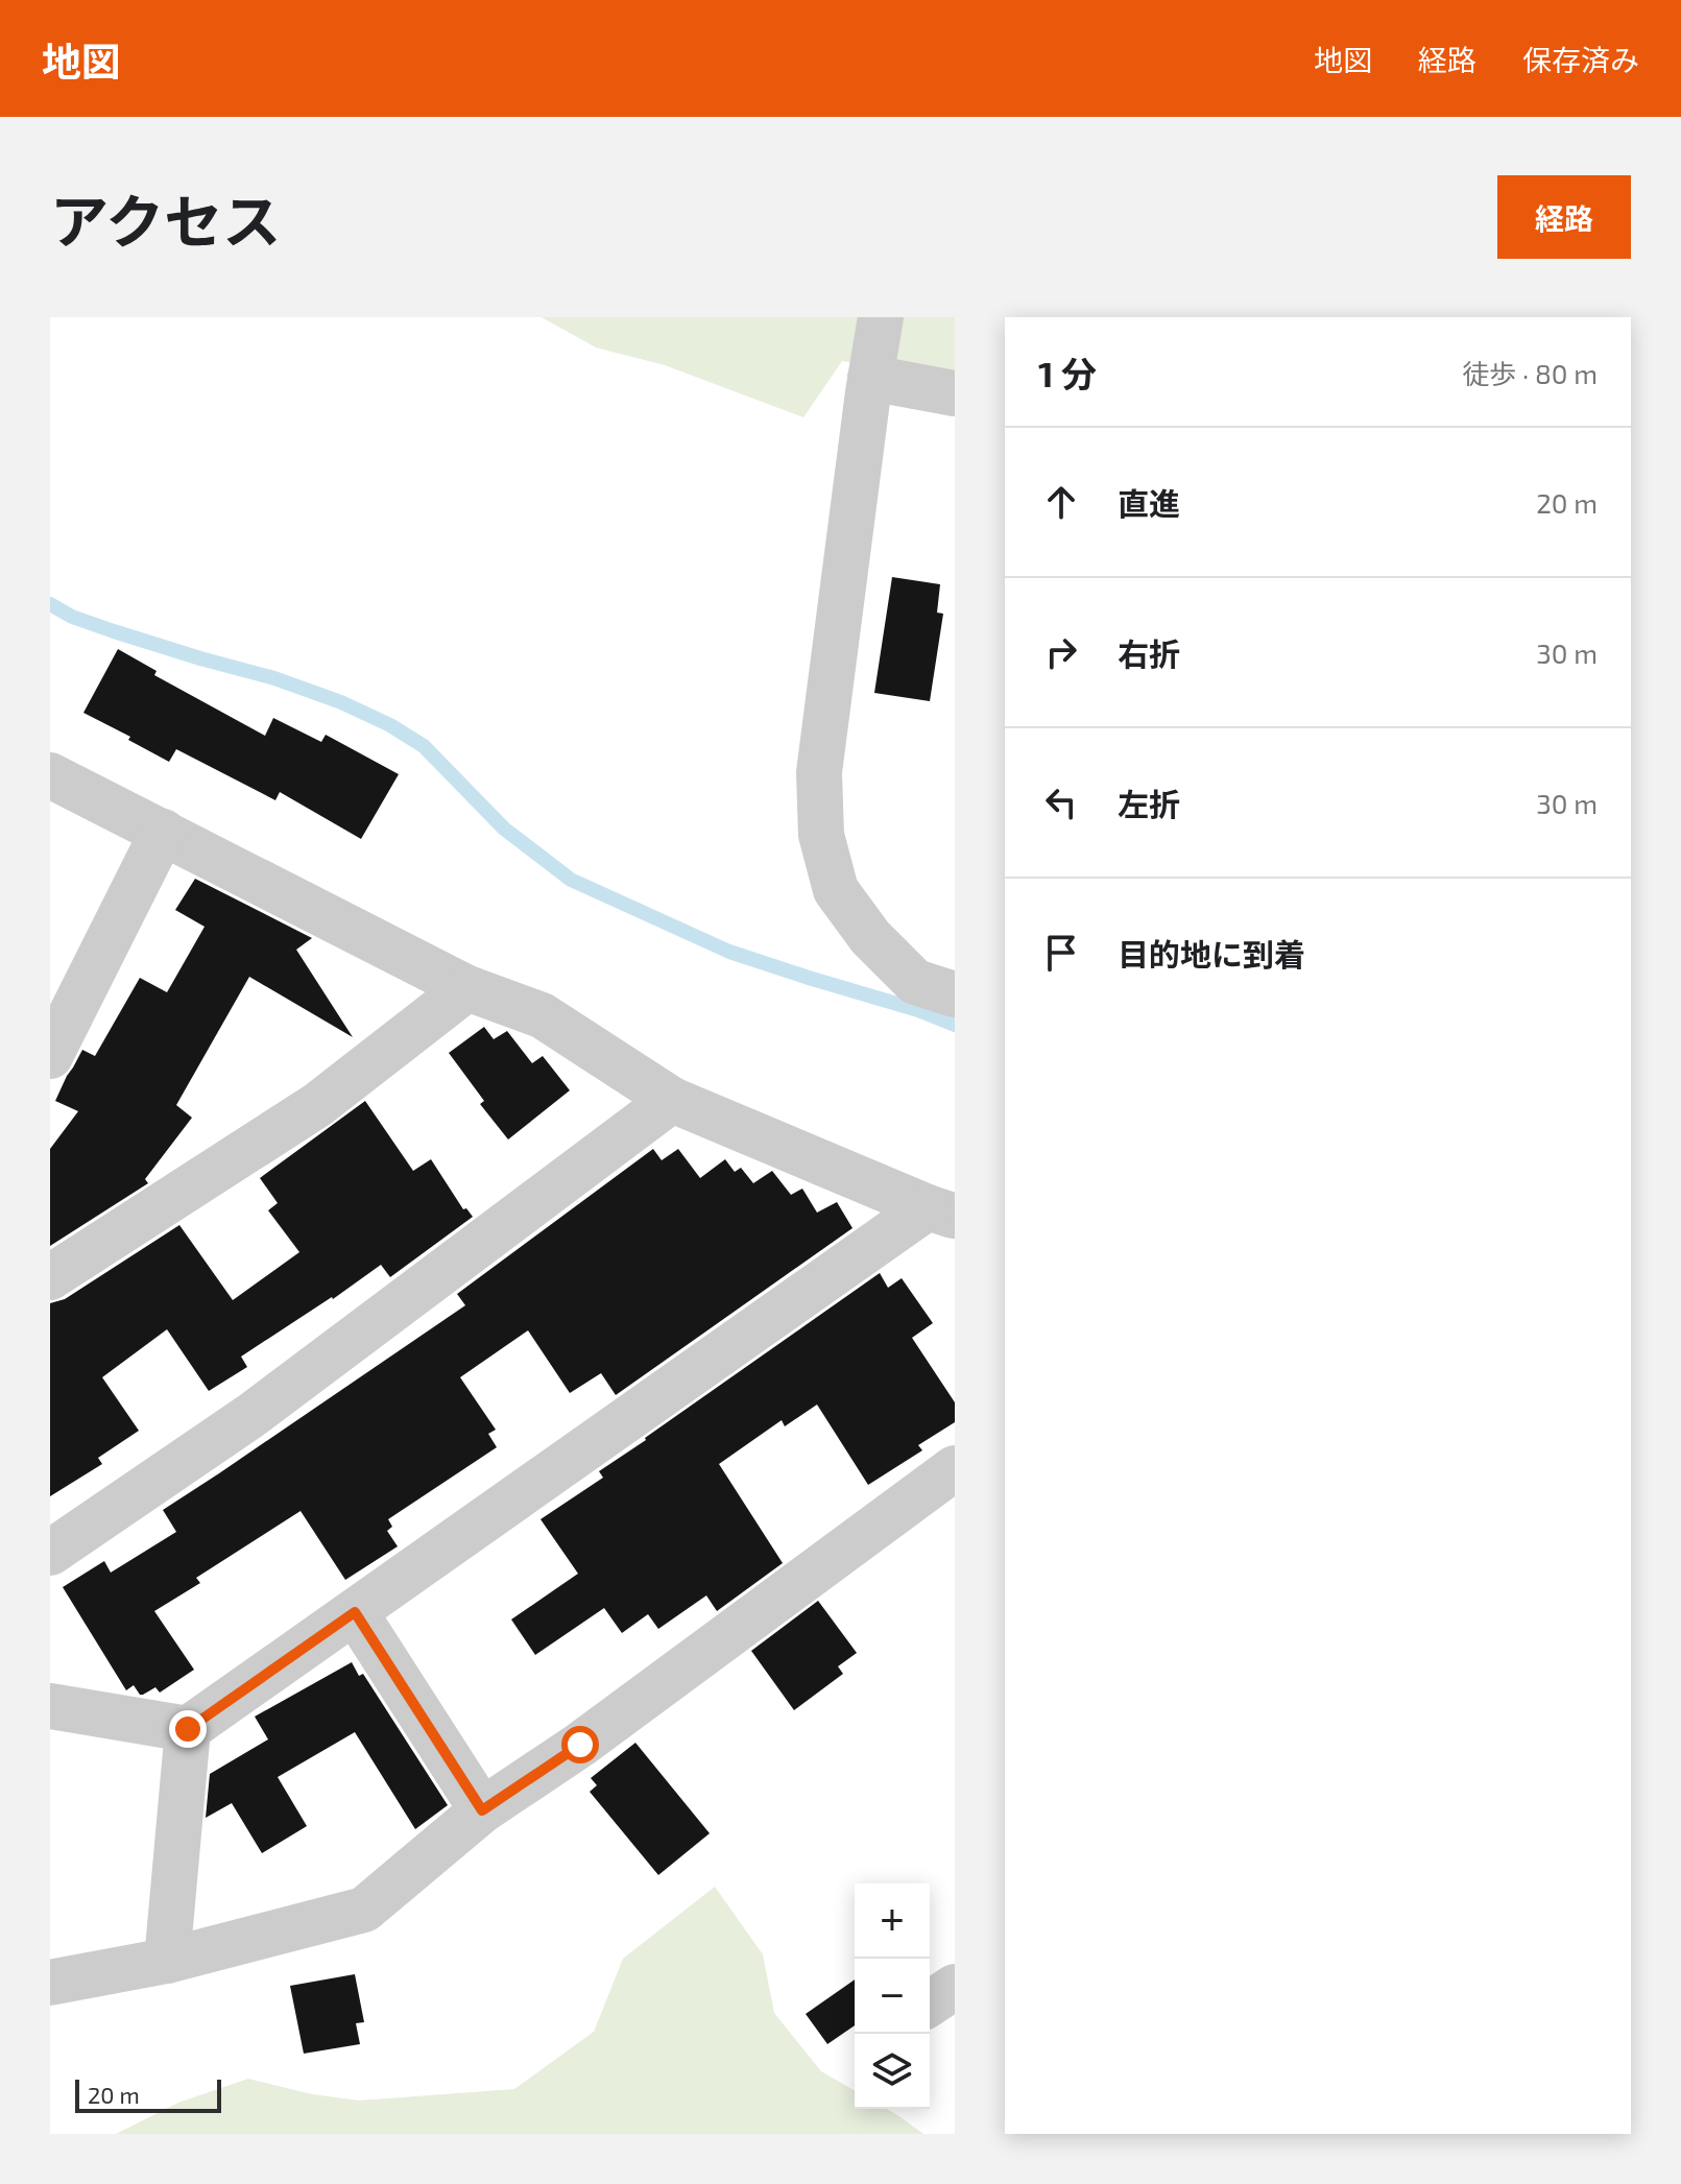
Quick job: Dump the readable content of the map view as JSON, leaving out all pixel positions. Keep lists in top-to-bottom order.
{
  "scale_bar": "20 m",
  "page": {
    "header": "地図",
    "nav": ["地図", "経路", "保存済み"],
    "title": "アクセス",
    "buttons": "経路",
    "heading": ["1 分", "徒歩 · 80 m"],
    "list": [
      ["直進", "20 m"],
      ["右折", "30 m"],
      ["左折", "30 m"],
      "目的地に到着"
    ],
    "map_buttons": ["+", "−"],
    "scale": "20 m"
  }
}
